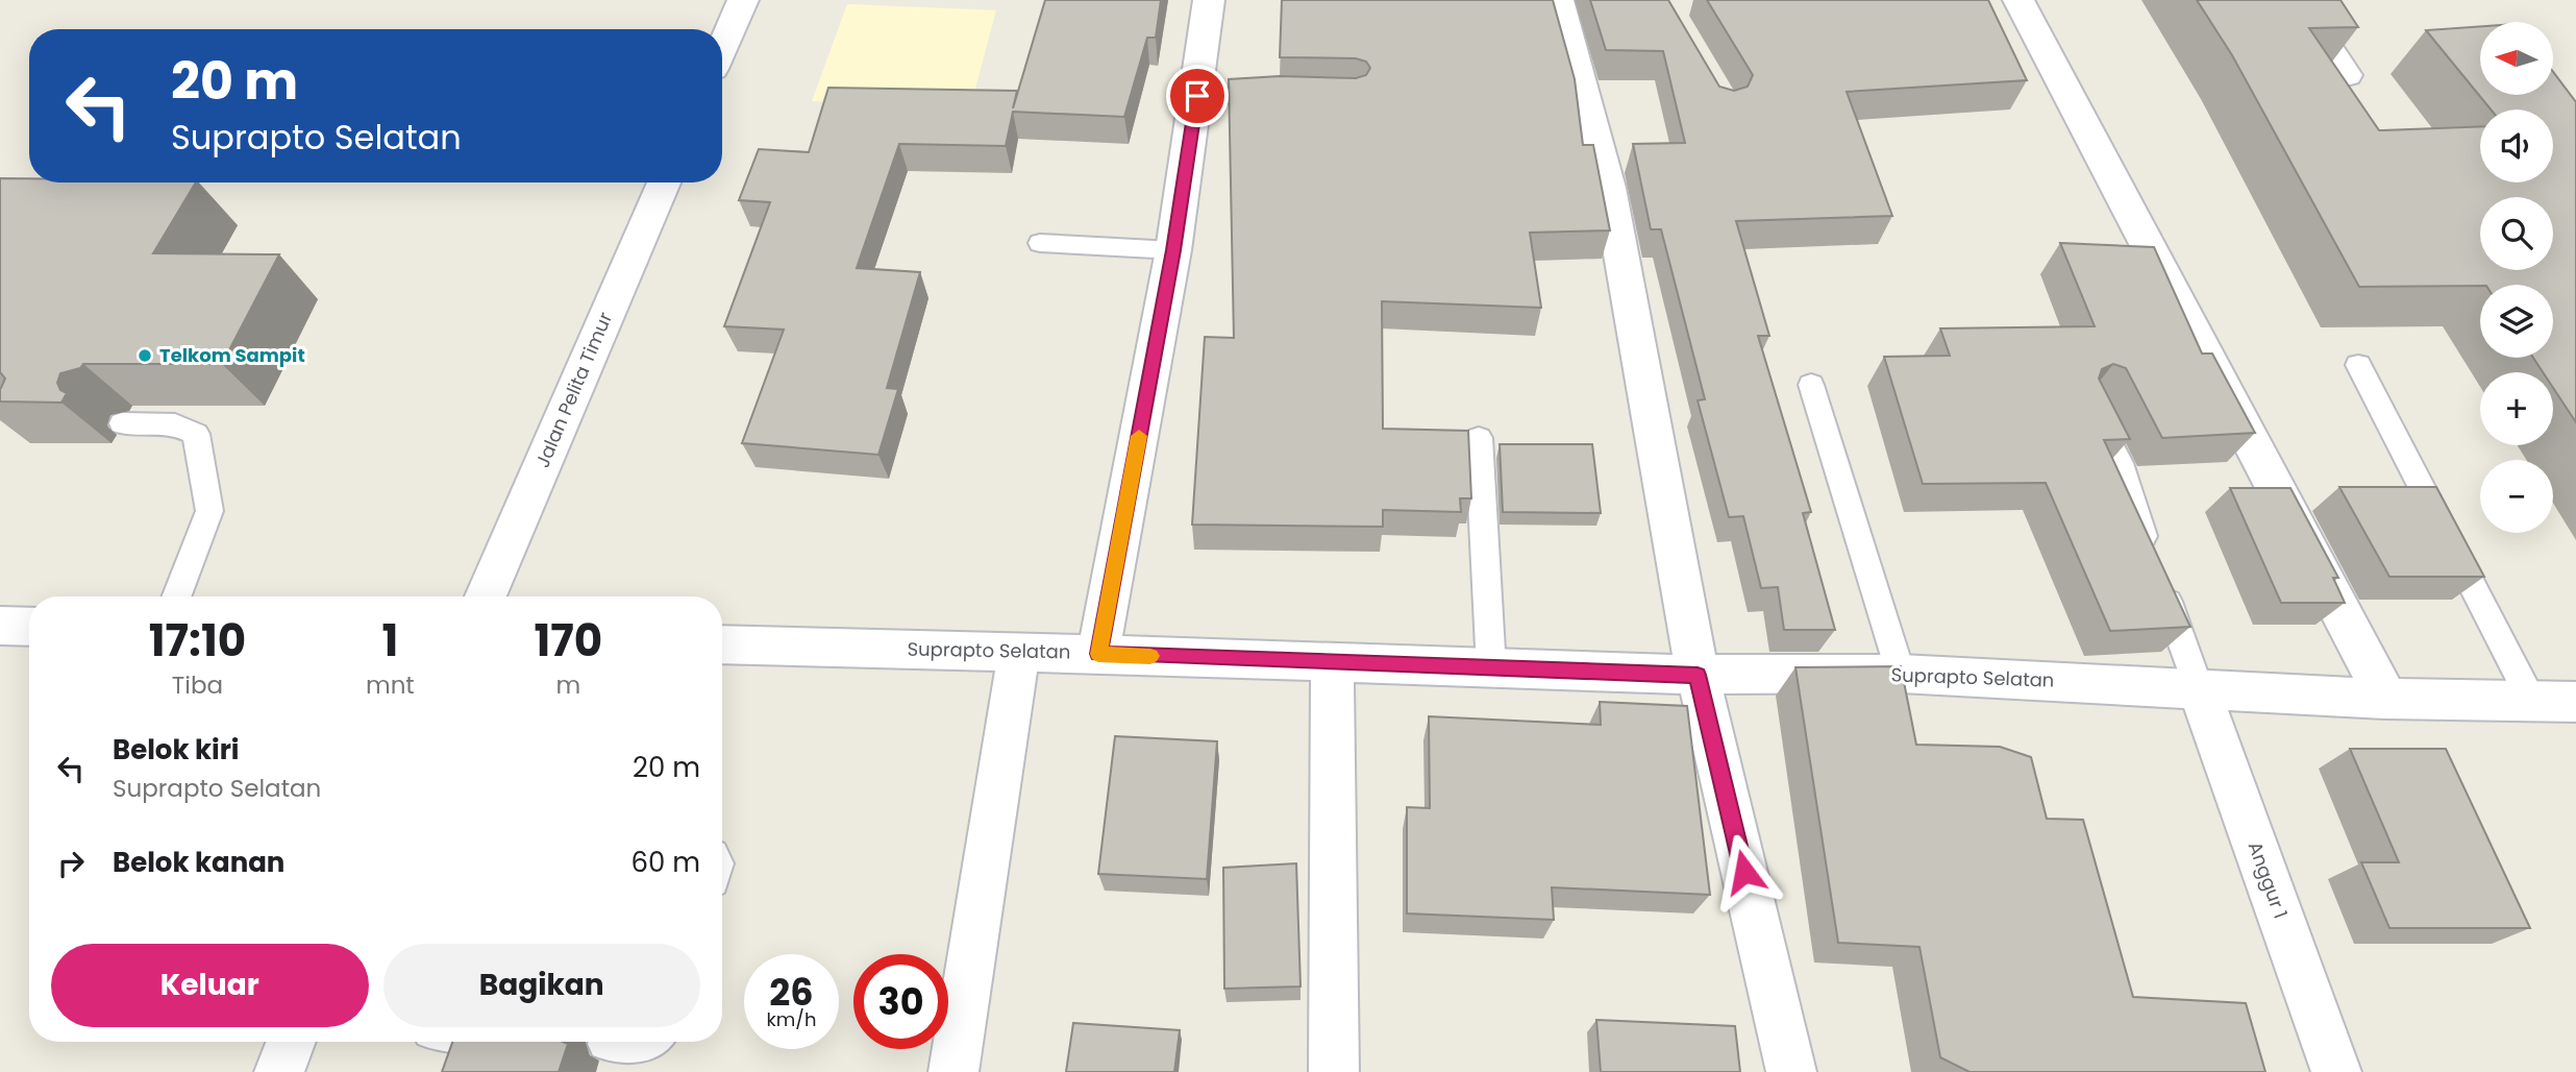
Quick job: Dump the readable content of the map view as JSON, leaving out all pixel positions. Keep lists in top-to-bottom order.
{
  "streets": {
    "street": ["Jalan Pelita Timur", "Suprapto Selatan", "Anggur 1"]
  },
  "crossings": [
    ["Suprapto Selatan", "Anggur 1"]
  ],
  "places": ["Telkom Sampit"],
  "north": "left",
  "page": {
    "map_buttons": ["+", "−"],
    "turn": ["20 m", "Suprapto Selatan"],
    "eta": [
      "17:10",
      "Tiba",
      "1",
      "mnt",
      "170",
      "m"
    ],
    "list": [
      {
        "name": "Belok kiri",
        "note": "Suprapto Selatan",
        "value": "20 m"
      },
      {
        "name": "Belok kanan",
        "value": "60 m"
      }
    ],
    "buttons": ["Keluar", "Bagikan"],
    "speed": "26 km/h",
    "limit": "30"
  }
}
